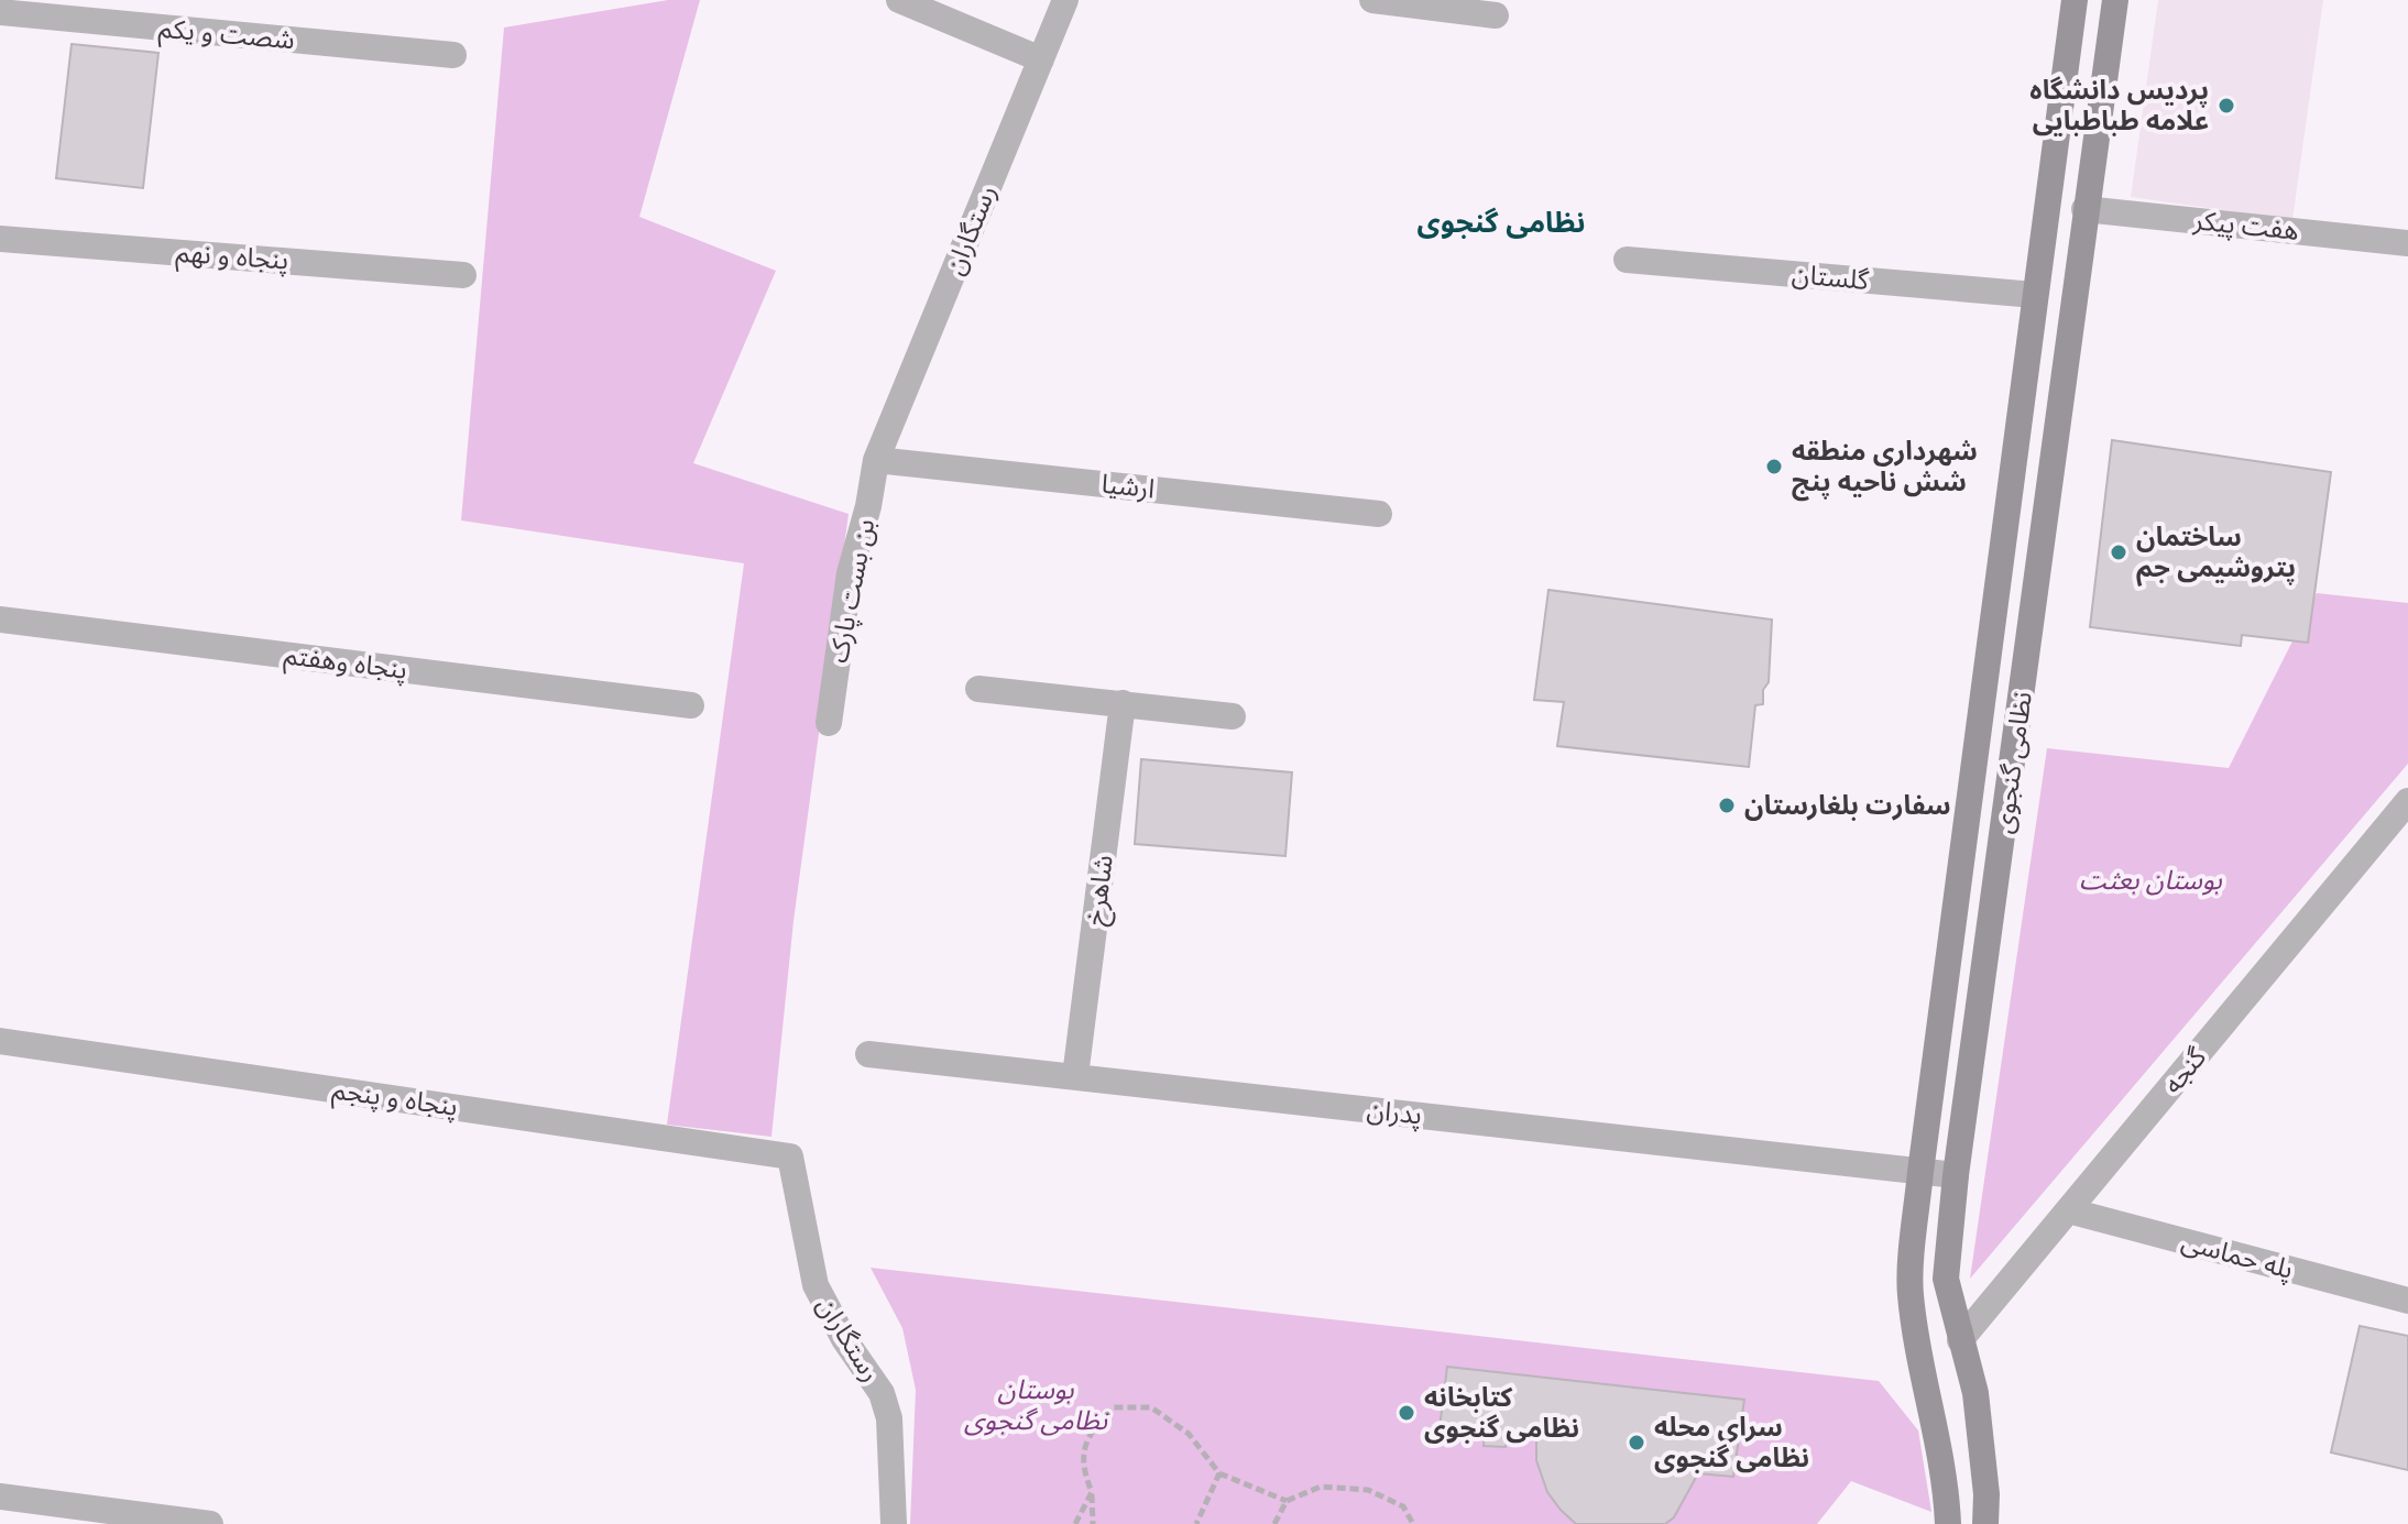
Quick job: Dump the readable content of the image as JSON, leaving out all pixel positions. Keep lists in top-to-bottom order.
{
  "streets": {
    "street": [
      "شصت و یکم",
      "هفت پیکر",
      "رستگاران",
      "پنجاه و نهم",
      "گلستان",
      "ارشیا",
      "بن بست پارک",
      "پنجاه وهفتم",
      "نظامی گنجوی",
      "شاهرخ",
      "گنجه",
      "پنجاه و پنجم",
      "پدران",
      "پله حماسی"
    ]
  },
  "crossings": [
    ["هفت پیکر", "نظامی گنجوی"],
    ["رستگاران", "ارشیا"],
    ["رستگاران", "بن بست پارک"],
    ["رستگاران", "پنجاه و پنجم"],
    ["گلستان", "نظامی گنجوی"],
    ["ارشیا", "بن بست پارک"],
    ["نظامی گنجوی", "گنجه"],
    ["نظامی گنجوی", "پدران"],
    ["شاهرخ", "پدران"],
    ["گنجه", "پله حماسی"]
  ],
  "districts": ["نظامی گنجوی"],
  "parks": ["بوستان بعثت", "بوستان نظامی گنجوی"],
  "places": [
    "پردیس دانشگاه علامه طباطبایی",
    "شهرداری منطقه شش ناحیه پنج",
    "ساختمان پتروشیمی جم",
    "سفارت بلغارستان",
    "كتابخانه نظامی گنجوی",
    "سرای محله نظامی گنجوی"
  ]
}
